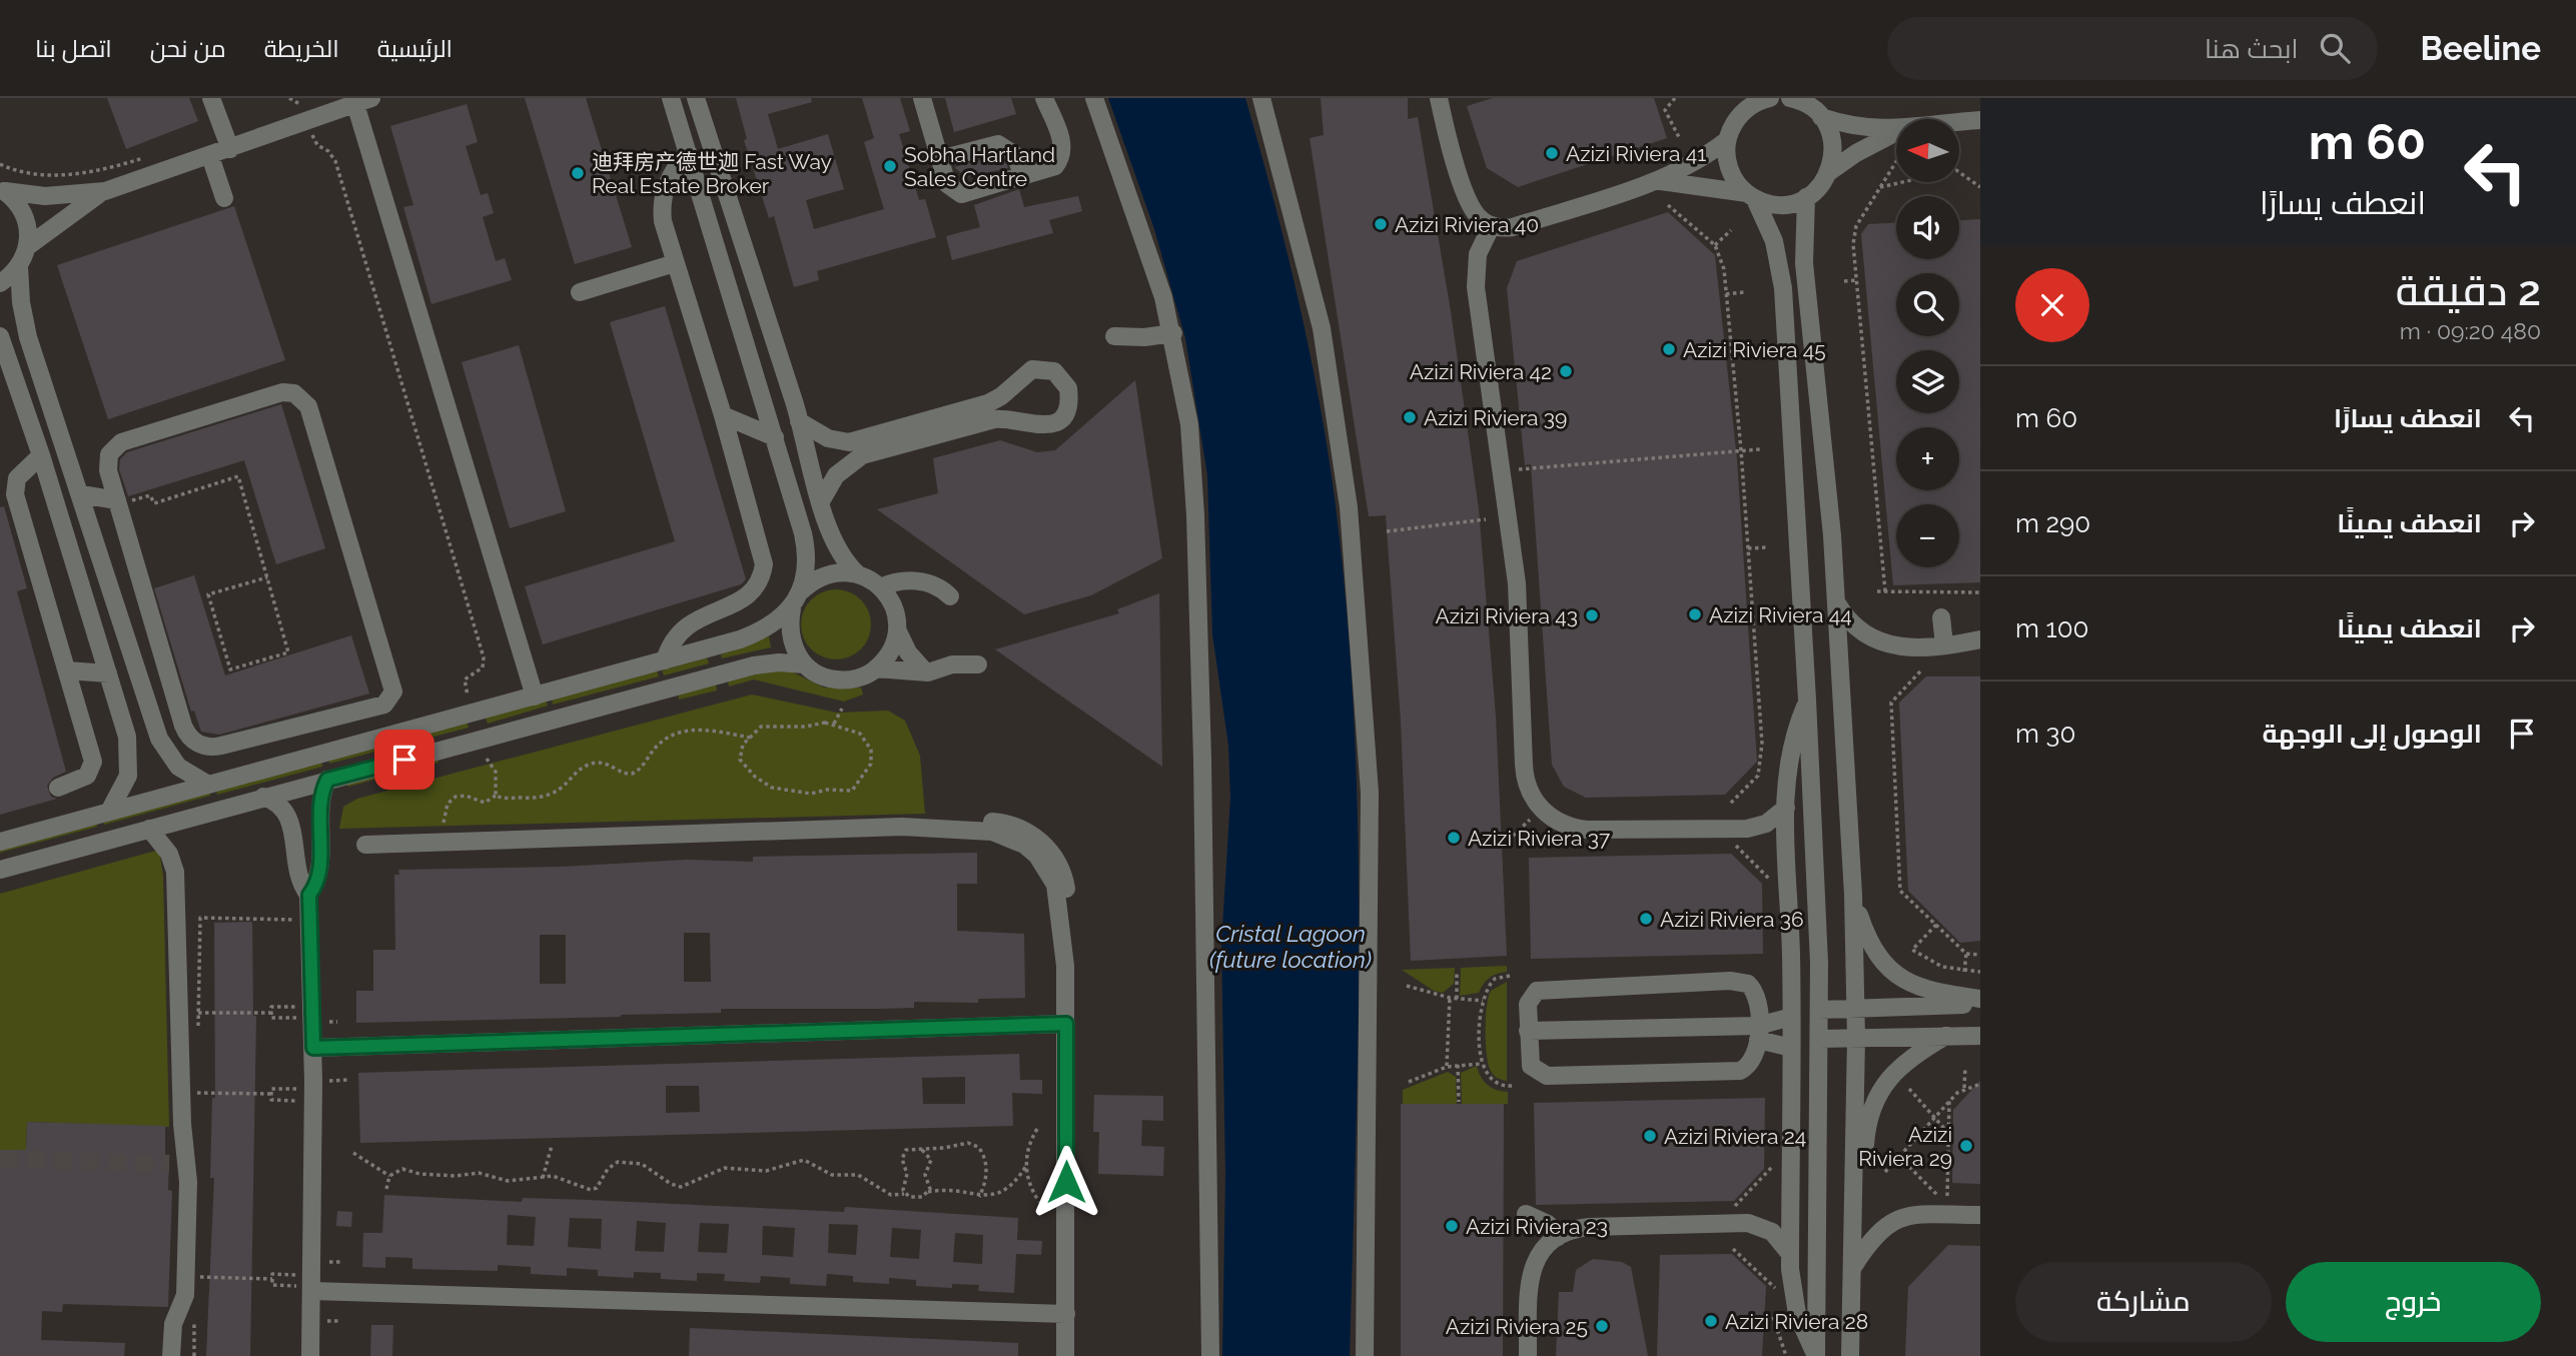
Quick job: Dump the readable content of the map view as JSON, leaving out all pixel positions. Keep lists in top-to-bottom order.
{
  "water": ["Cristal Lagoon (future location)"],
  "places": [
    "Azizi Riviera 41",
    "Sobha Hartland Sales Centre",
    "迪拜房产德世迦 Fast Way Real Estate Broker",
    "Azizi Riviera 40",
    "Azizi Riviera 45",
    "Azizi Riviera 42",
    "Azizi Riviera 39",
    "Azizi Riviera 44",
    "Azizi Riviera 43",
    "Azizi Riviera 37",
    "Azizi Riviera 36",
    "Azizi Riviera 24",
    "Azizi Riviera 29",
    "Azizi Riviera 23",
    "Azizi Riviera 28",
    "Azizi Riviera 25"
  ],
  "north": "left",
  "page": {
    "header": "Beeline",
    "search": "ابحث هنا",
    "nav": [
      "الرئيسية",
      "الخريطة",
      "من نحن",
      "اتصل بنا"
    ],
    "turn": ["60 m", "انعطف يسارًا"],
    "map_buttons": ["+", "−"],
    "heading": ["2 دقيقة", "480 m · 09:20"],
    "list": [
      {
        "name": "انعطف يسارًا",
        "value": "60 m"
      },
      {
        "name": "انعطف يمينًا",
        "value": "290 m"
      },
      {
        "name": "انعطف يمينًا",
        "value": "100 m"
      },
      {
        "name": "الوصول إلى الوجهة",
        "value": "30 m"
      }
    ],
    "buttons": ["خروج", "مشاركة"]
  }
}
